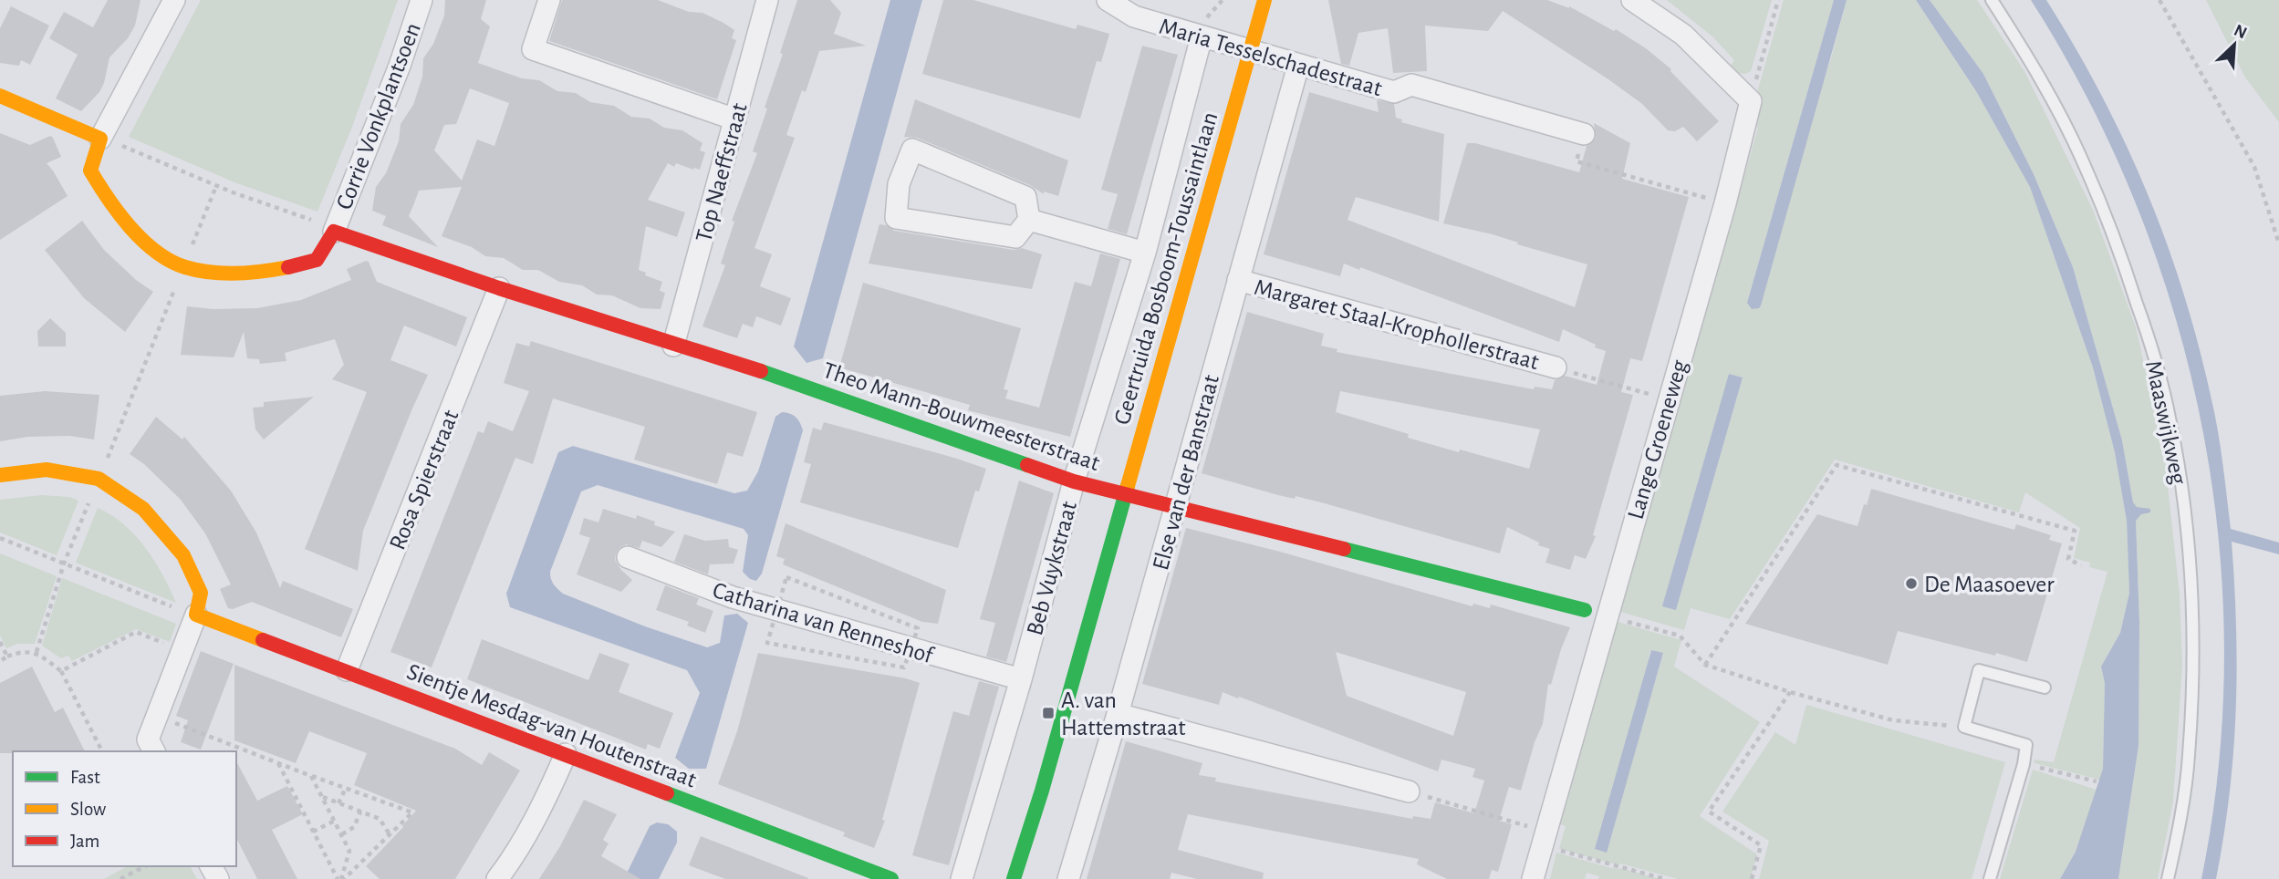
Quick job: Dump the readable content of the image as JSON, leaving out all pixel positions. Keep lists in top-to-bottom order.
{
  "streets": {
    "street": [
      "Maria Tesselschadestraat",
      "Corrie Vonkplantsoen",
      "Top Naeffstraat",
      "Geertruida Bosboom-Toussaintlaan",
      "Margaret Staal-Krophollerstraat",
      "Theo Mann-Bouwmeesterstraat",
      "Lange Groeneweg",
      "Else van der Banstraat",
      "Rosa Spierstraat",
      "Beb Vuykstraat",
      "Catharina van Renneshof",
      "Sientje Mesdag-van Houtenstraat"
    ],
    "lane": ["Maaswijkweg"]
  },
  "crossings": [
    ["Maria Tesselschadestraat", "Geertruida Bosboom-Toussaintlaan"],
    ["Maria Tesselschadestraat", "Else van der Banstraat"],
    ["Maria Tesselschadestraat", "Beb Vuykstraat"],
    ["Corrie Vonkplantsoen", "Theo Mann-Bouwmeesterstraat"],
    ["Top Naeffstraat", "Theo Mann-Bouwmeesterstraat"],
    ["Geertruida Bosboom-Toussaintlaan", "Theo Mann-Bouwmeesterstraat"],
    ["Margaret Staal-Krophollerstraat", "Else van der Banstraat"],
    ["Theo Mann-Bouwmeesterstraat", "Else van der Banstraat"],
    ["Theo Mann-Bouwmeesterstraat", "Rosa Spierstraat"],
    ["Theo Mann-Bouwmeesterstraat", "Beb Vuykstraat"],
    ["Rosa Spierstraat", "Sientje Mesdag-van Houtenstraat"],
    ["Beb Vuykstraat", "Catharina van Renneshof"]
  ],
  "places": {
    "other": ["De Maasoever"],
    "transit": ["A. van Hattemstraat"]
  },
  "legend": ["Fast", "Slow", "Jam"],
  "north": "top right"
}
